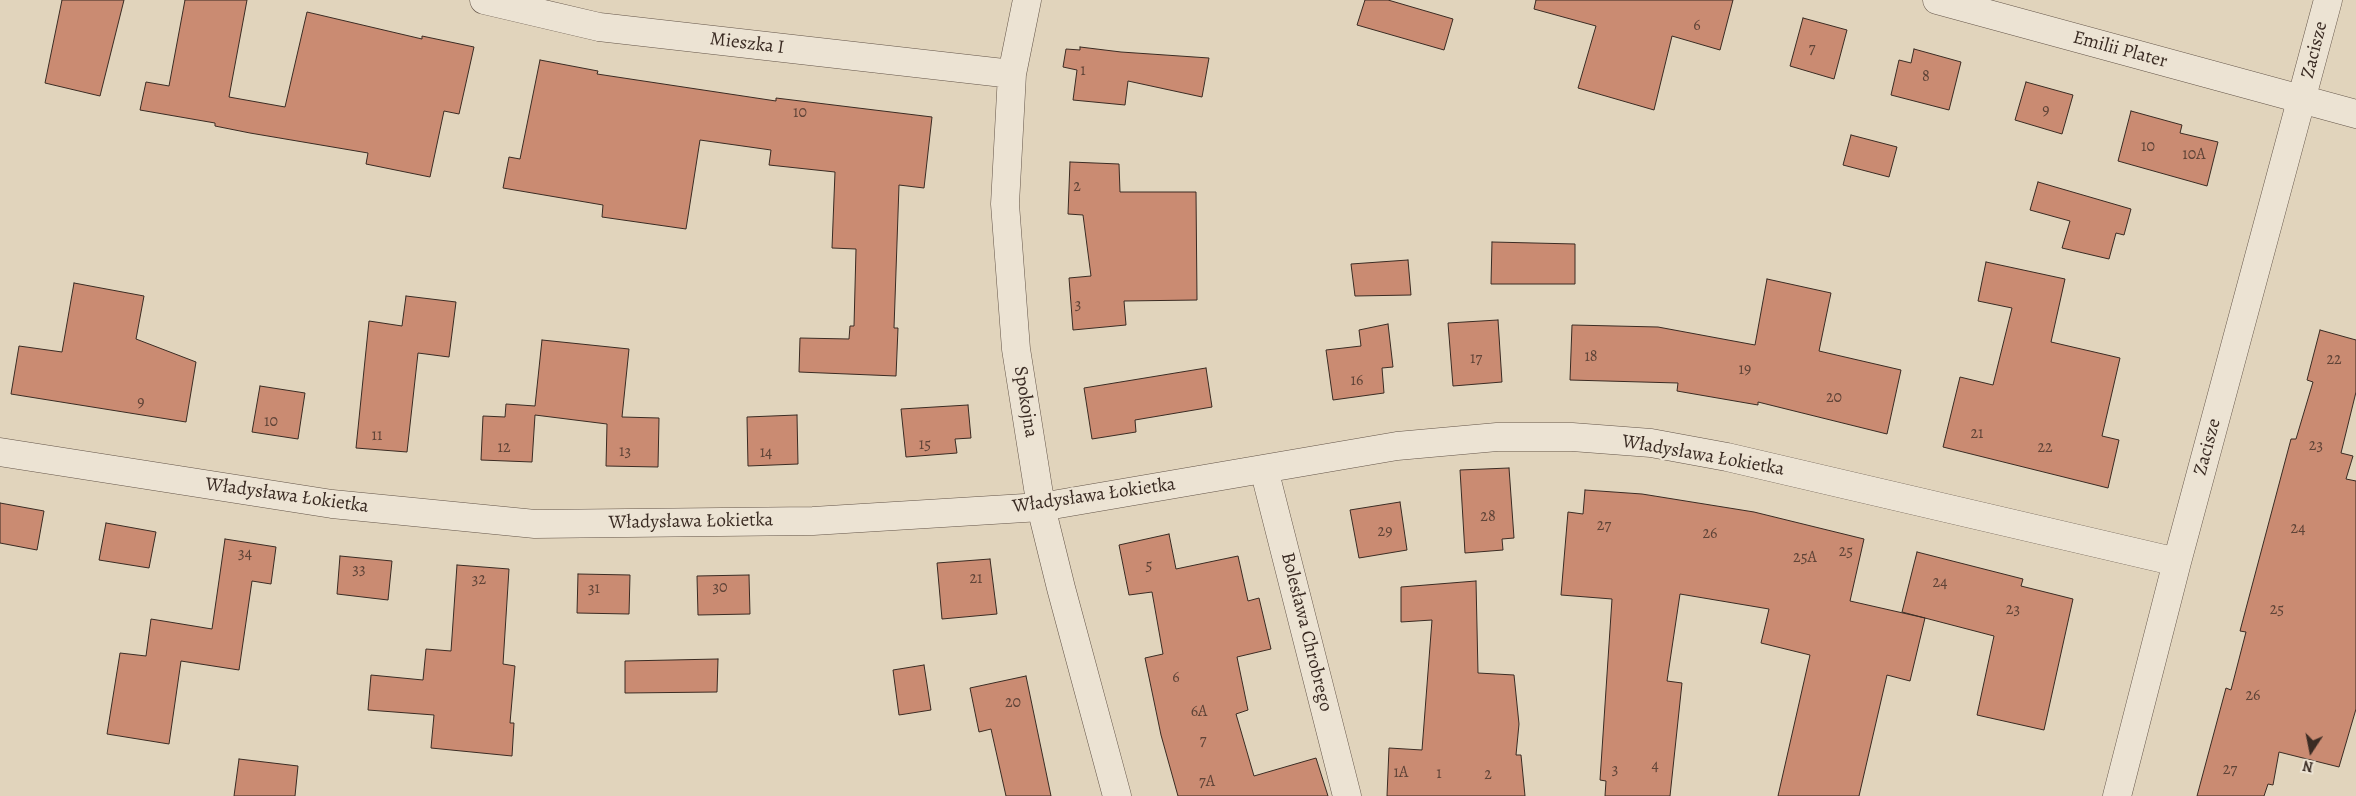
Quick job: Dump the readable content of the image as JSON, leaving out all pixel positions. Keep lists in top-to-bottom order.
{
  "streets": {
    "street": [
      "Mieszka I",
      "Emilii Plater",
      "Zacisze",
      "Spokojna",
      "Władysława Łokietka",
      "Bolesława Chrobrego"
    ]
  },
  "crossings": [
    ["Mieszka I", "Spokojna"],
    ["Emilii Plater", "Zacisze"],
    ["Zacisze", "Władysława Łokietka"],
    ["Spokojna", "Władysława Łokietka"],
    ["Władysława Łokietka", "Bolesława Chrobrego"]
  ],
  "house_numbers": [
    "6",
    "7",
    "1",
    "8",
    "9",
    "10",
    "10",
    "10A",
    "2",
    "3",
    "18",
    "17",
    "22",
    "19",
    "16",
    "20",
    "9",
    "10",
    "21",
    "11",
    "15",
    "23",
    "12",
    "22",
    "13",
    "14",
    "28",
    "27",
    "24",
    "29",
    "26",
    "25",
    "34",
    "25A",
    "5",
    "33",
    "21",
    "32",
    "24",
    "30",
    "31",
    "23",
    "25",
    "6",
    "26",
    "20",
    "6A",
    "7",
    "4",
    "3",
    "27",
    "1A",
    "1",
    "2",
    "7A"
  ],
  "north": "bottom"
}
